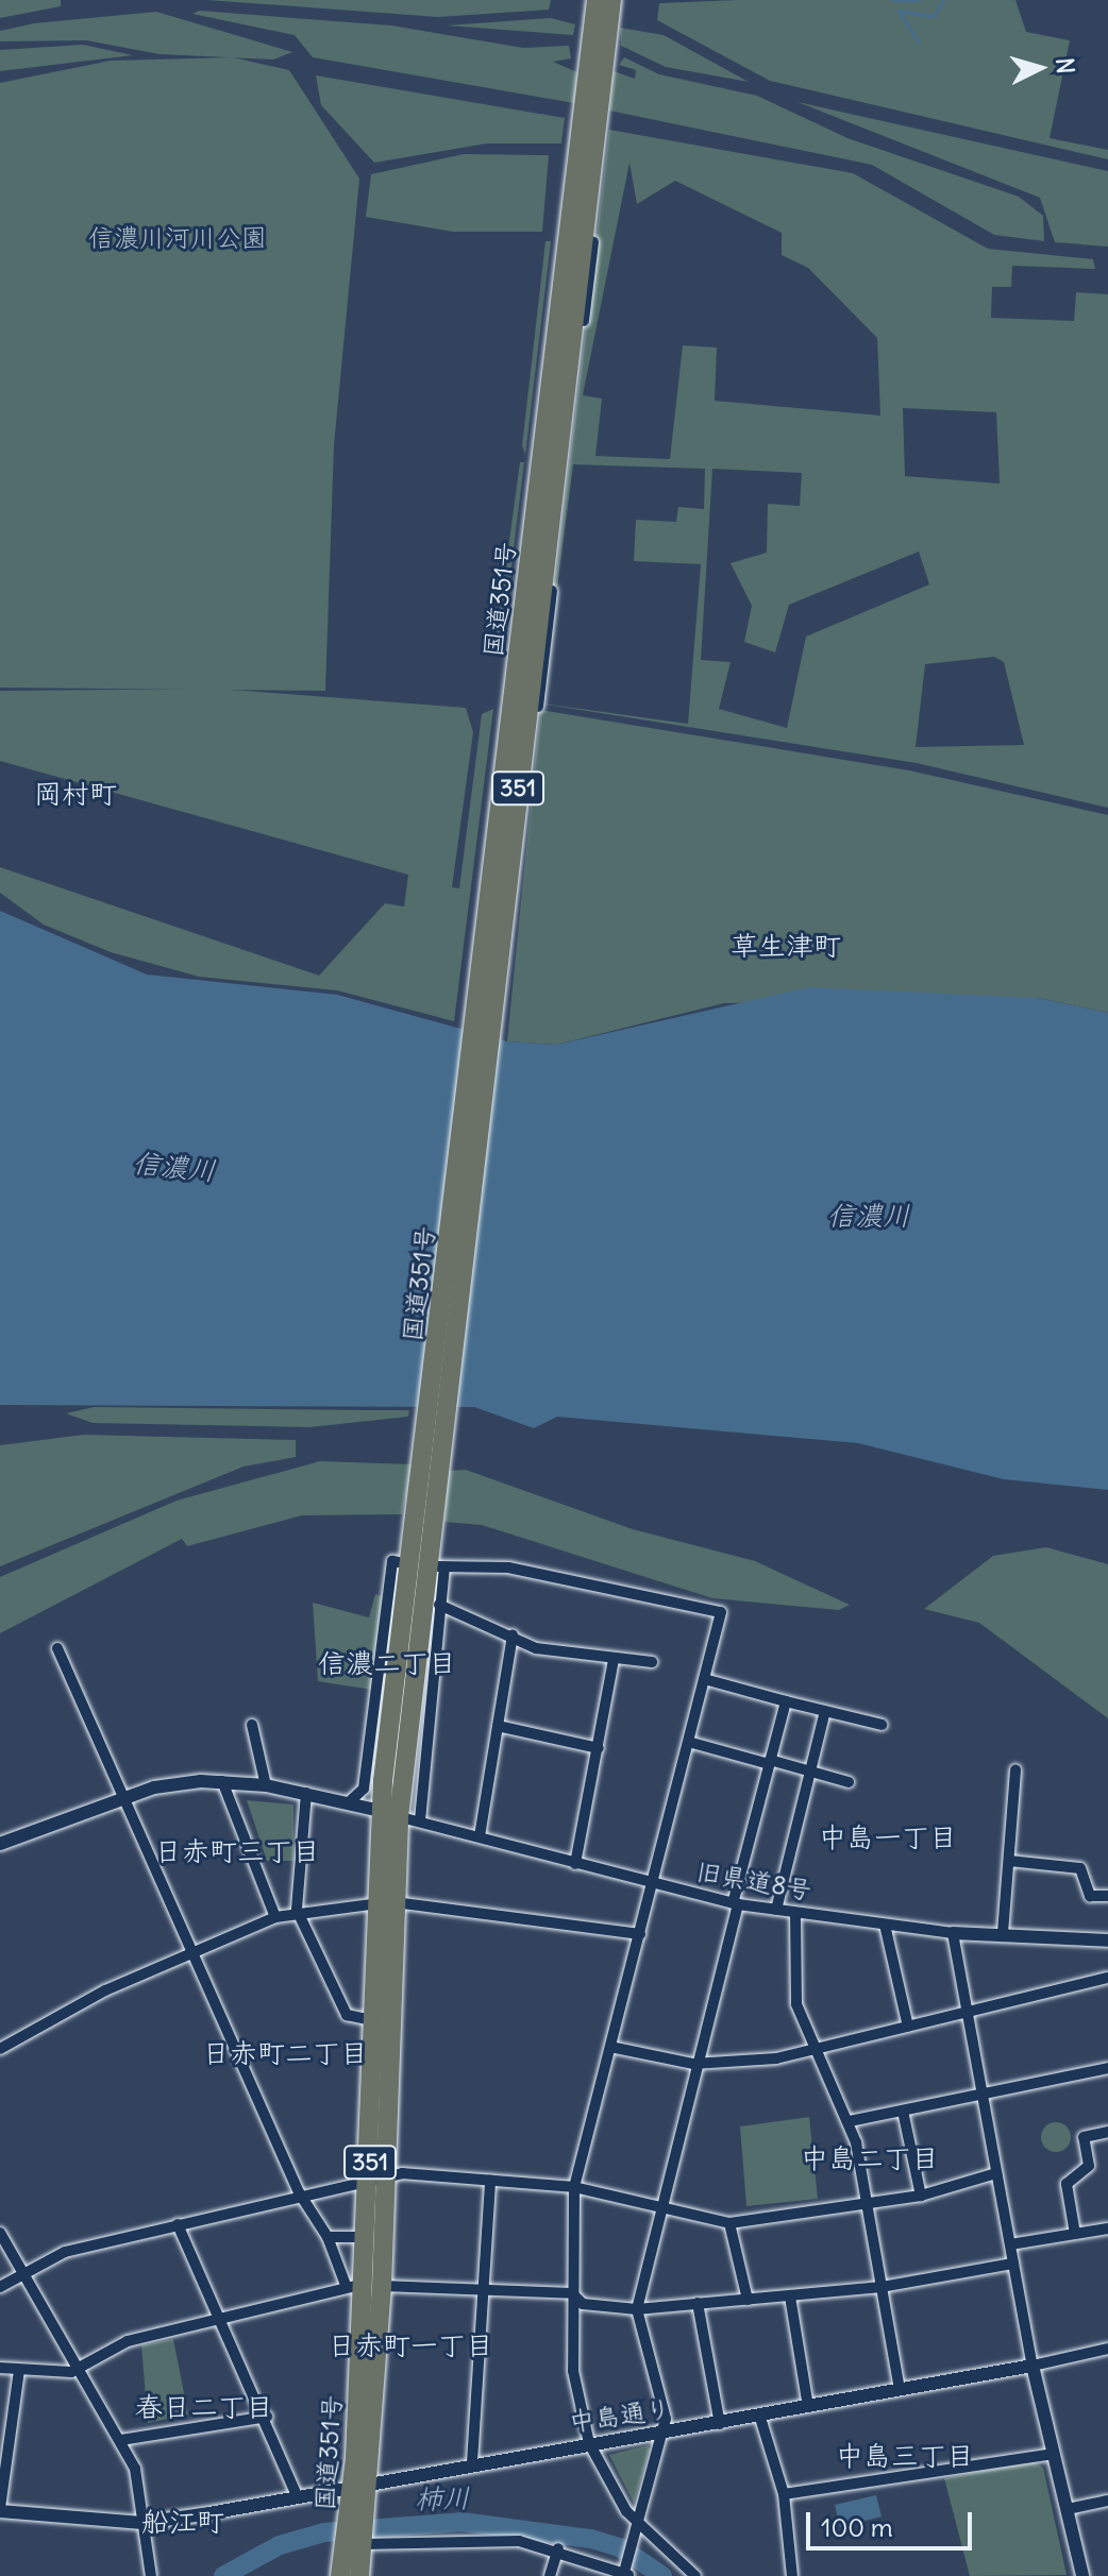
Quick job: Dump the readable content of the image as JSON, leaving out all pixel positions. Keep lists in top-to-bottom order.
{
  "streets": {
    "highway": ["国道351号", "351"],
    "street": ["旧県道8号", "中島通り"]
  },
  "crossings": [
    ["国道351号", "旧県道8号"],
    ["国道351号", "中島通り"]
  ],
  "districts": [
    "岡村町",
    "草生津町",
    "信濃二丁目",
    "中島一丁目",
    "日赤町三丁目",
    "日赤町二丁目",
    "中島二丁目",
    "日赤町一丁目",
    "春日二丁目",
    "中島三丁目",
    "船江町"
  ],
  "water": ["信濃川", "柿川"],
  "parks": ["信濃川河川公園"],
  "scale_bar": "100 m",
  "north": "right"
}
